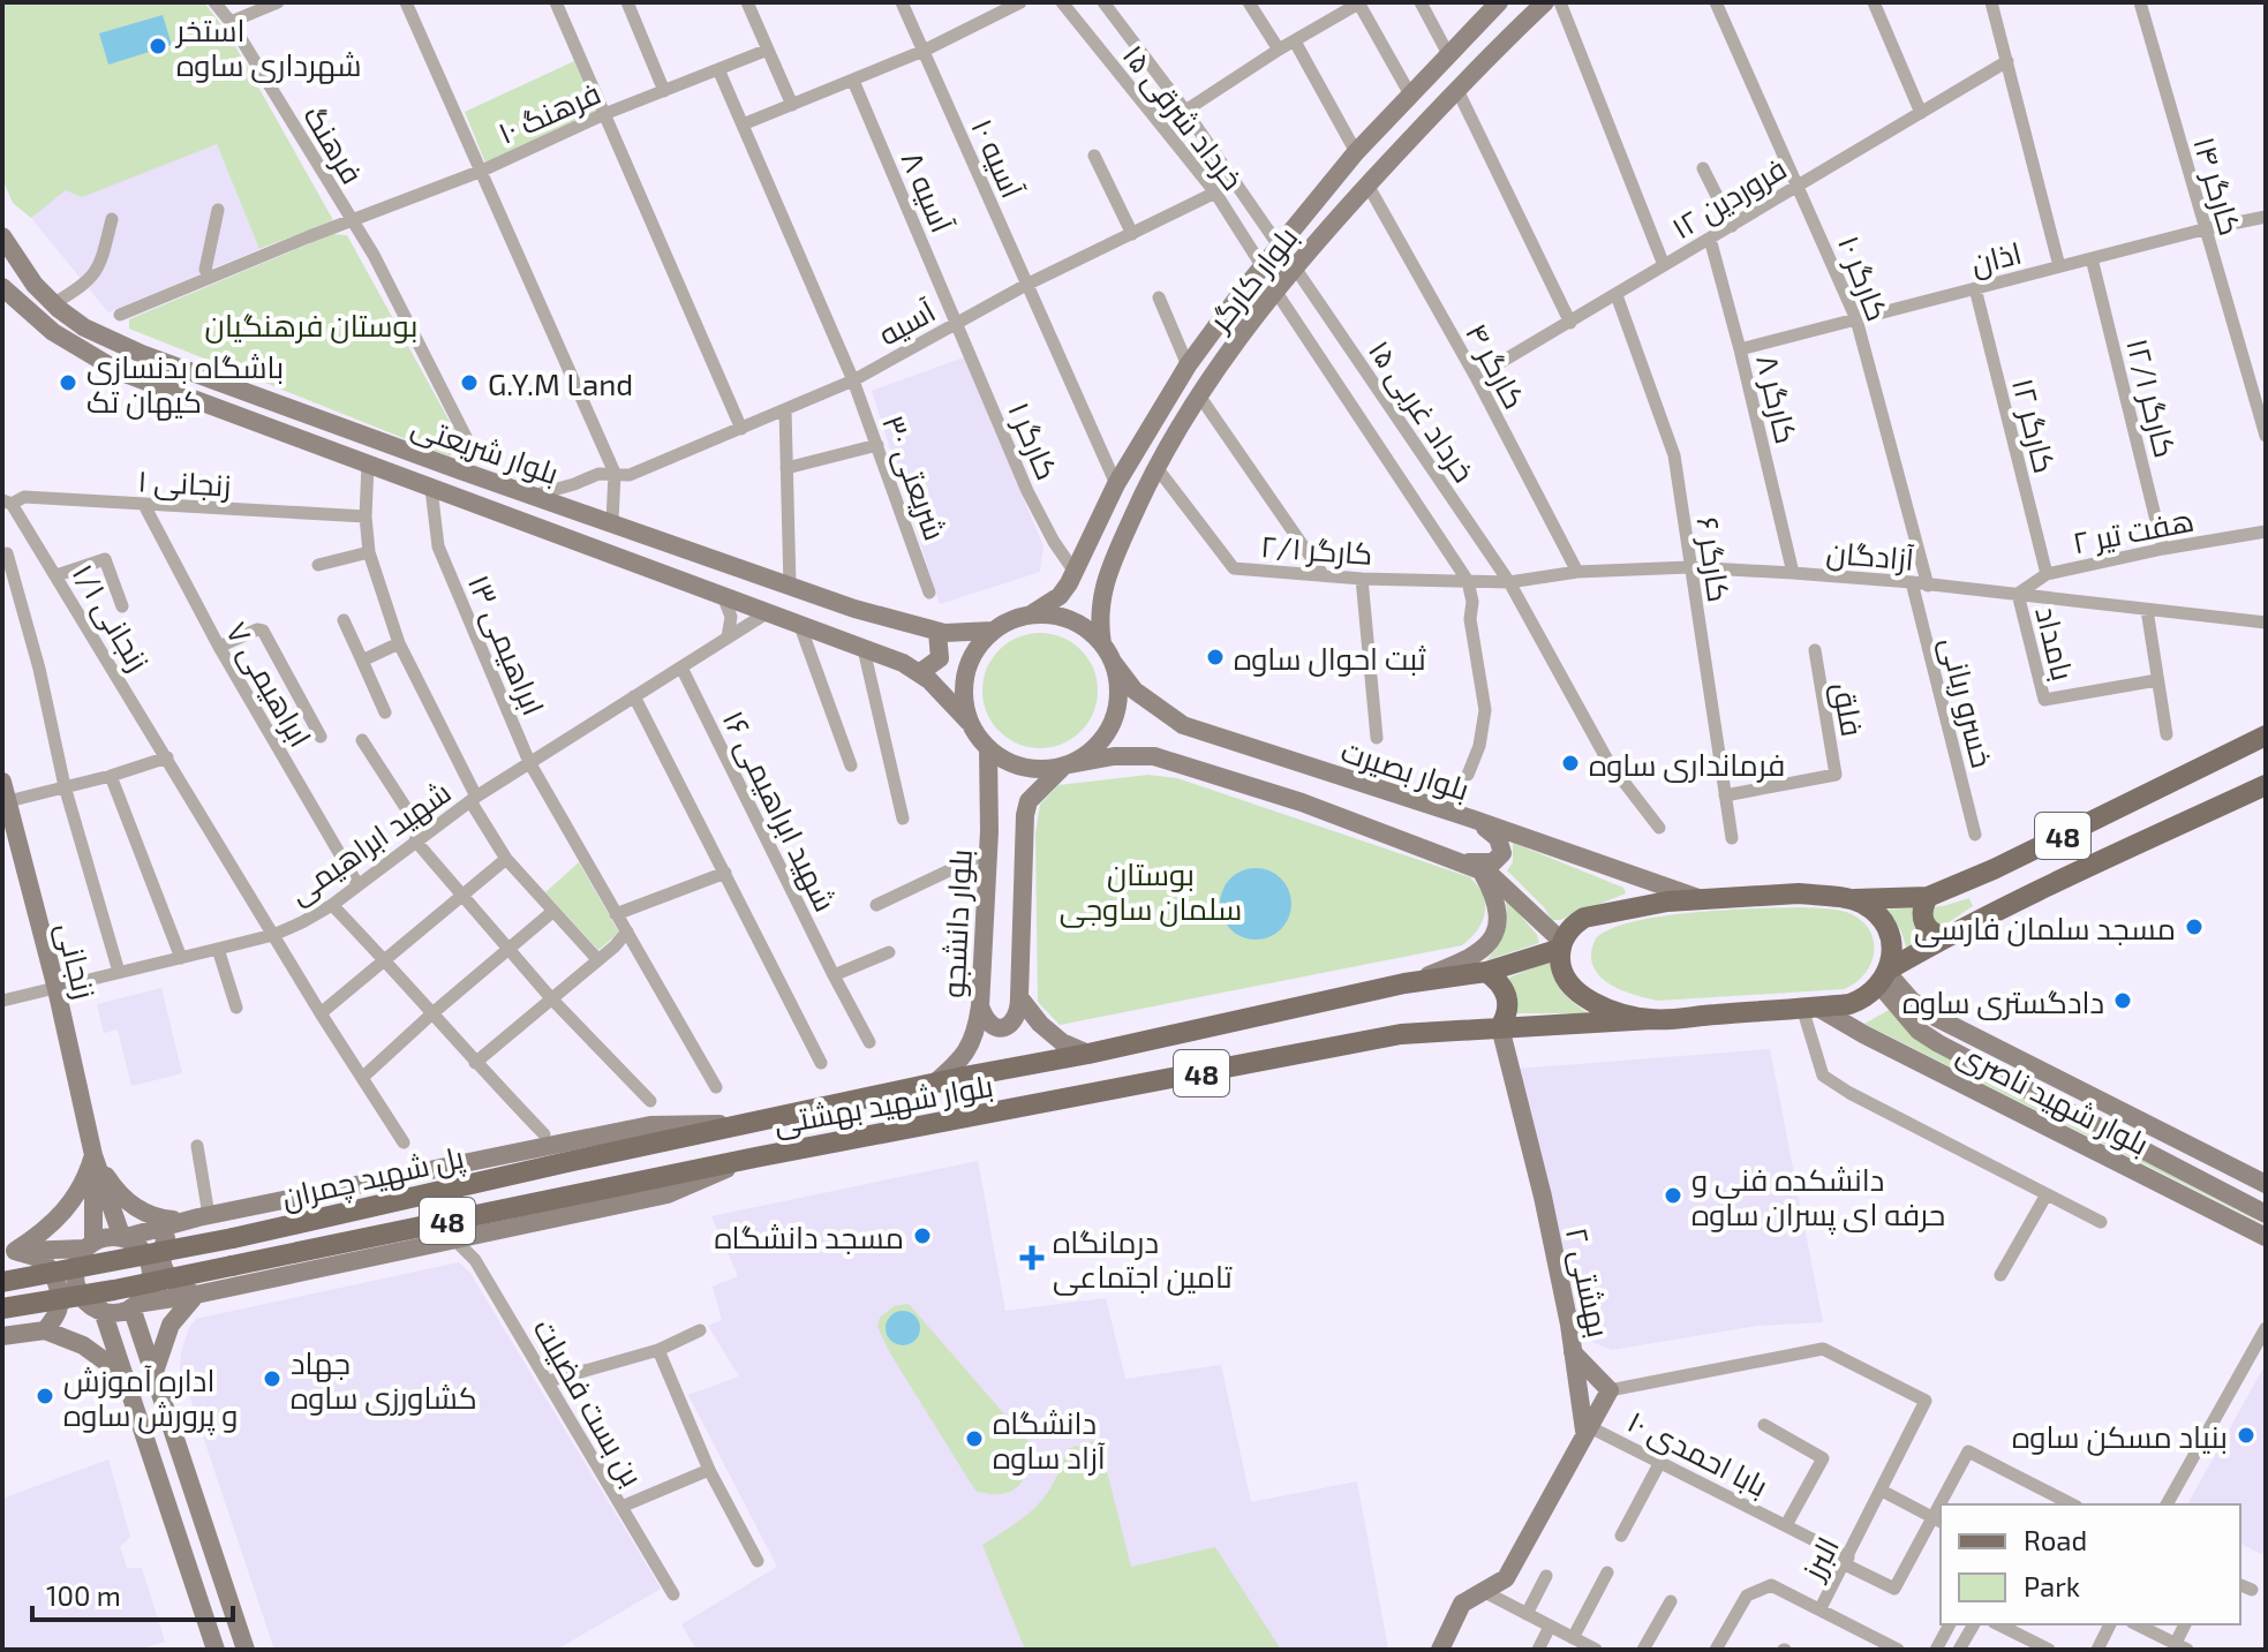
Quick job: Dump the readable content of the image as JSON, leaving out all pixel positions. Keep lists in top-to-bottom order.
{
  "streets": {
    "main road": [
      "بلوار کارگر",
      "بلوار شریعتی",
      "بلوار بصیرت",
      "48",
      "بلوار دانشجو",
      "زنجانی",
      "بلوار شهید ناصری",
      "بلوار شهید بهشتی",
      "پل شهید چمران",
      "بهشتی ۲"
    ],
    "street": [
      "فرهنگ ۱۰",
      "۱۵ خرداد شرقی",
      "فرهنگ",
      "آسیه ۱۰",
      "کارگر ۱۴",
      "آسیه ۸",
      "۱۲ فروردین",
      "اذان",
      "کارگر ۱۰",
      "آسیه",
      "کارگر ۴",
      "کارگر ۱۲/۱",
      "کارگر ۸",
      "۱۵ خرداد غربی",
      "کارگر ۱۲",
      "کارگر ۱",
      "شریعتی ۳۰",
      "زنجانی ۱",
      "هفت تیر ۲",
      "کارگر ۲/۱",
      "آزادگان",
      "کارگر ۶",
      "زنجانی ۱/۱",
      "بامداد",
      "ابراهیمی ۱۳",
      "ابراهیمی ۷",
      "خسرو ربانی",
      "فلق",
      "شهید ابراهیمی ۱۶",
      "شهید ابراهیمی",
      "بن بست فضیلت",
      "بابا احمدی ۱۰",
      "البرز"
    ]
  },
  "crossings": [
    ["فرهنگ ۱۰", "فرهنگ"],
    ["فرهنگ ۱۰", "شریعتی ۳۰"],
    ["۱۵ خرداد شرقی", "بلوار کارگر"],
    ["۱۵ خرداد شرقی", "آسیه"],
    ["فرهنگ", "بلوار شریعتی"],
    ["آسیه ۱۰", "بلوار کارگر"],
    ["آسیه ۱۰", "آسیه"],
    ["کارگر ۱۴", "اذان"],
    ["آسیه ۸", "آسیه"],
    ["آسیه ۸", "کارگر ۱"],
    ["۱۲ فروردین", "کارگر ۱۰"],
    ["۱۲ فروردین", "کارگر ۴"],
    ["۱۲ فروردین", "کارگر ۸"],
    ["۱۲ فروردین", "کارگر ۶"],
    ["اذان", "کارگر ۱۰"],
    ["اذان", "کارگر ۱۲/۱"],
    ["اذان", "کارگر ۸"],
    ["اذان", "کارگر ۱۲"],
    ["بلوار کارگر", "کارگر ۴"],
    ["بلوار کارگر", "۱۵ خرداد غربی"],
    ["بلوار کارگر", "کارگر ۱"],
    ["بلوار کارگر", "بلوار شریعتی"],
    ["بلوار کارگر", "کارگر ۲/۱"],
    ["بلوار کارگر", "بلوار بصیرت"],
    ["بلوار کارگر", "بلوار دانشجو"],
    ["کارگر ۱۰", "آزادگان"],
    ["آسیه", "کارگر ۱"],
    ["آسیه", "بلوار شریعتی"],
    ["آسیه", "شریعتی ۳۰"],
    ["کارگر ۴", "آزادگان"],
    ["کارگر ۱۲/۱", "هفت تیر ۲"],
    ["کارگر ۸", "آزادگان"],
    ["۱۵ خرداد غربی", "کارگر ۲/۱"],
    ["۱۵ خرداد غربی", "آزادگان"],
    ["کارگر ۱۲", "هفت تیر ۲"],
    ["بلوار شریعتی", "ابراهیمی ۱۳"],
    ["بلوار شریعتی", "بلوار بصیرت"],
    ["بلوار شریعتی", "شهید ابراهیمی"],
    ["بلوار شریعتی", "بلوار دانشجو"],
    ["زنجانی ۱", "زنجانی ۱/۱"],
    ["زنجانی ۱", "ابراهیمی ۷"],
    ["هفت تیر ۲", "آزادگان"],
    ["هفت تیر ۲", "بامداد"],
    ["کارگر ۲/۱", "آزادگان"],
    ["آزادگان", "کارگر ۶"],
    ["آزادگان", "بامداد"],
    ["آزادگان", "خسرو ربانی"],
    ["کارگر ۶", "فلق"],
    ["زنجانی ۱/۱", "شهید ابراهیمی"],
    ["ابراهیمی ۱۳", "شهید ابراهیمی"],
    ["ابراهیمی ۷", "شهید ابراهیمی"],
    ["بلوار بصیرت", "48"],
    ["بلوار بصیرت", "بلوار دانشجو"],
    ["شهید ابراهیمی ۱۶", "شهید ابراهیمی"],
    ["48", "بلوار شهید ناصری"],
    ["48", "بلوار شهید بهشتی"],
    ["شهید ابراهیمی", "زنجانی"],
    ["بلوار دانشجو", "بلوار شهید بهشتی"],
    ["بلوار شهید بهشتی", "پل شهید چمران"],
    ["بلوار شهید بهشتی", "بهشتی ۲"],
    ["بلوار شهید بهشتی", "بن بست فضیلت"],
    ["بهشتی ۲", "البرز"],
    ["بابا احمدی ۱۰", "البرز"]
  ],
  "parks": ["بوستان فرهنگیان", "بوستان سلمان ساوجی"],
  "places": {
    "other": [
      "استخر شهرداری ساوه",
      "باشگاه بدنسازی کیهان تک",
      "G.Y.M Land",
      "ثبت احوال ساوه",
      "فرمانداری ساوه",
      "مسجد سلمان فارسی",
      "دادگستری ساوه",
      "دانشکده فنی و حرفه ای پسران ساوه",
      "مسجد دانشگاه",
      "جهاد کشاورزی ساوه",
      "اداره آموزش و پرورش ساوه",
      "بنیاد مسکن ساوه",
      "دانشگاه آزاد ساوه"
    ],
    "health": ["درمانگاه تامین اجتماعی"]
  },
  "legend": ["Road", "Park"],
  "scale_bar": "100 m"
}
